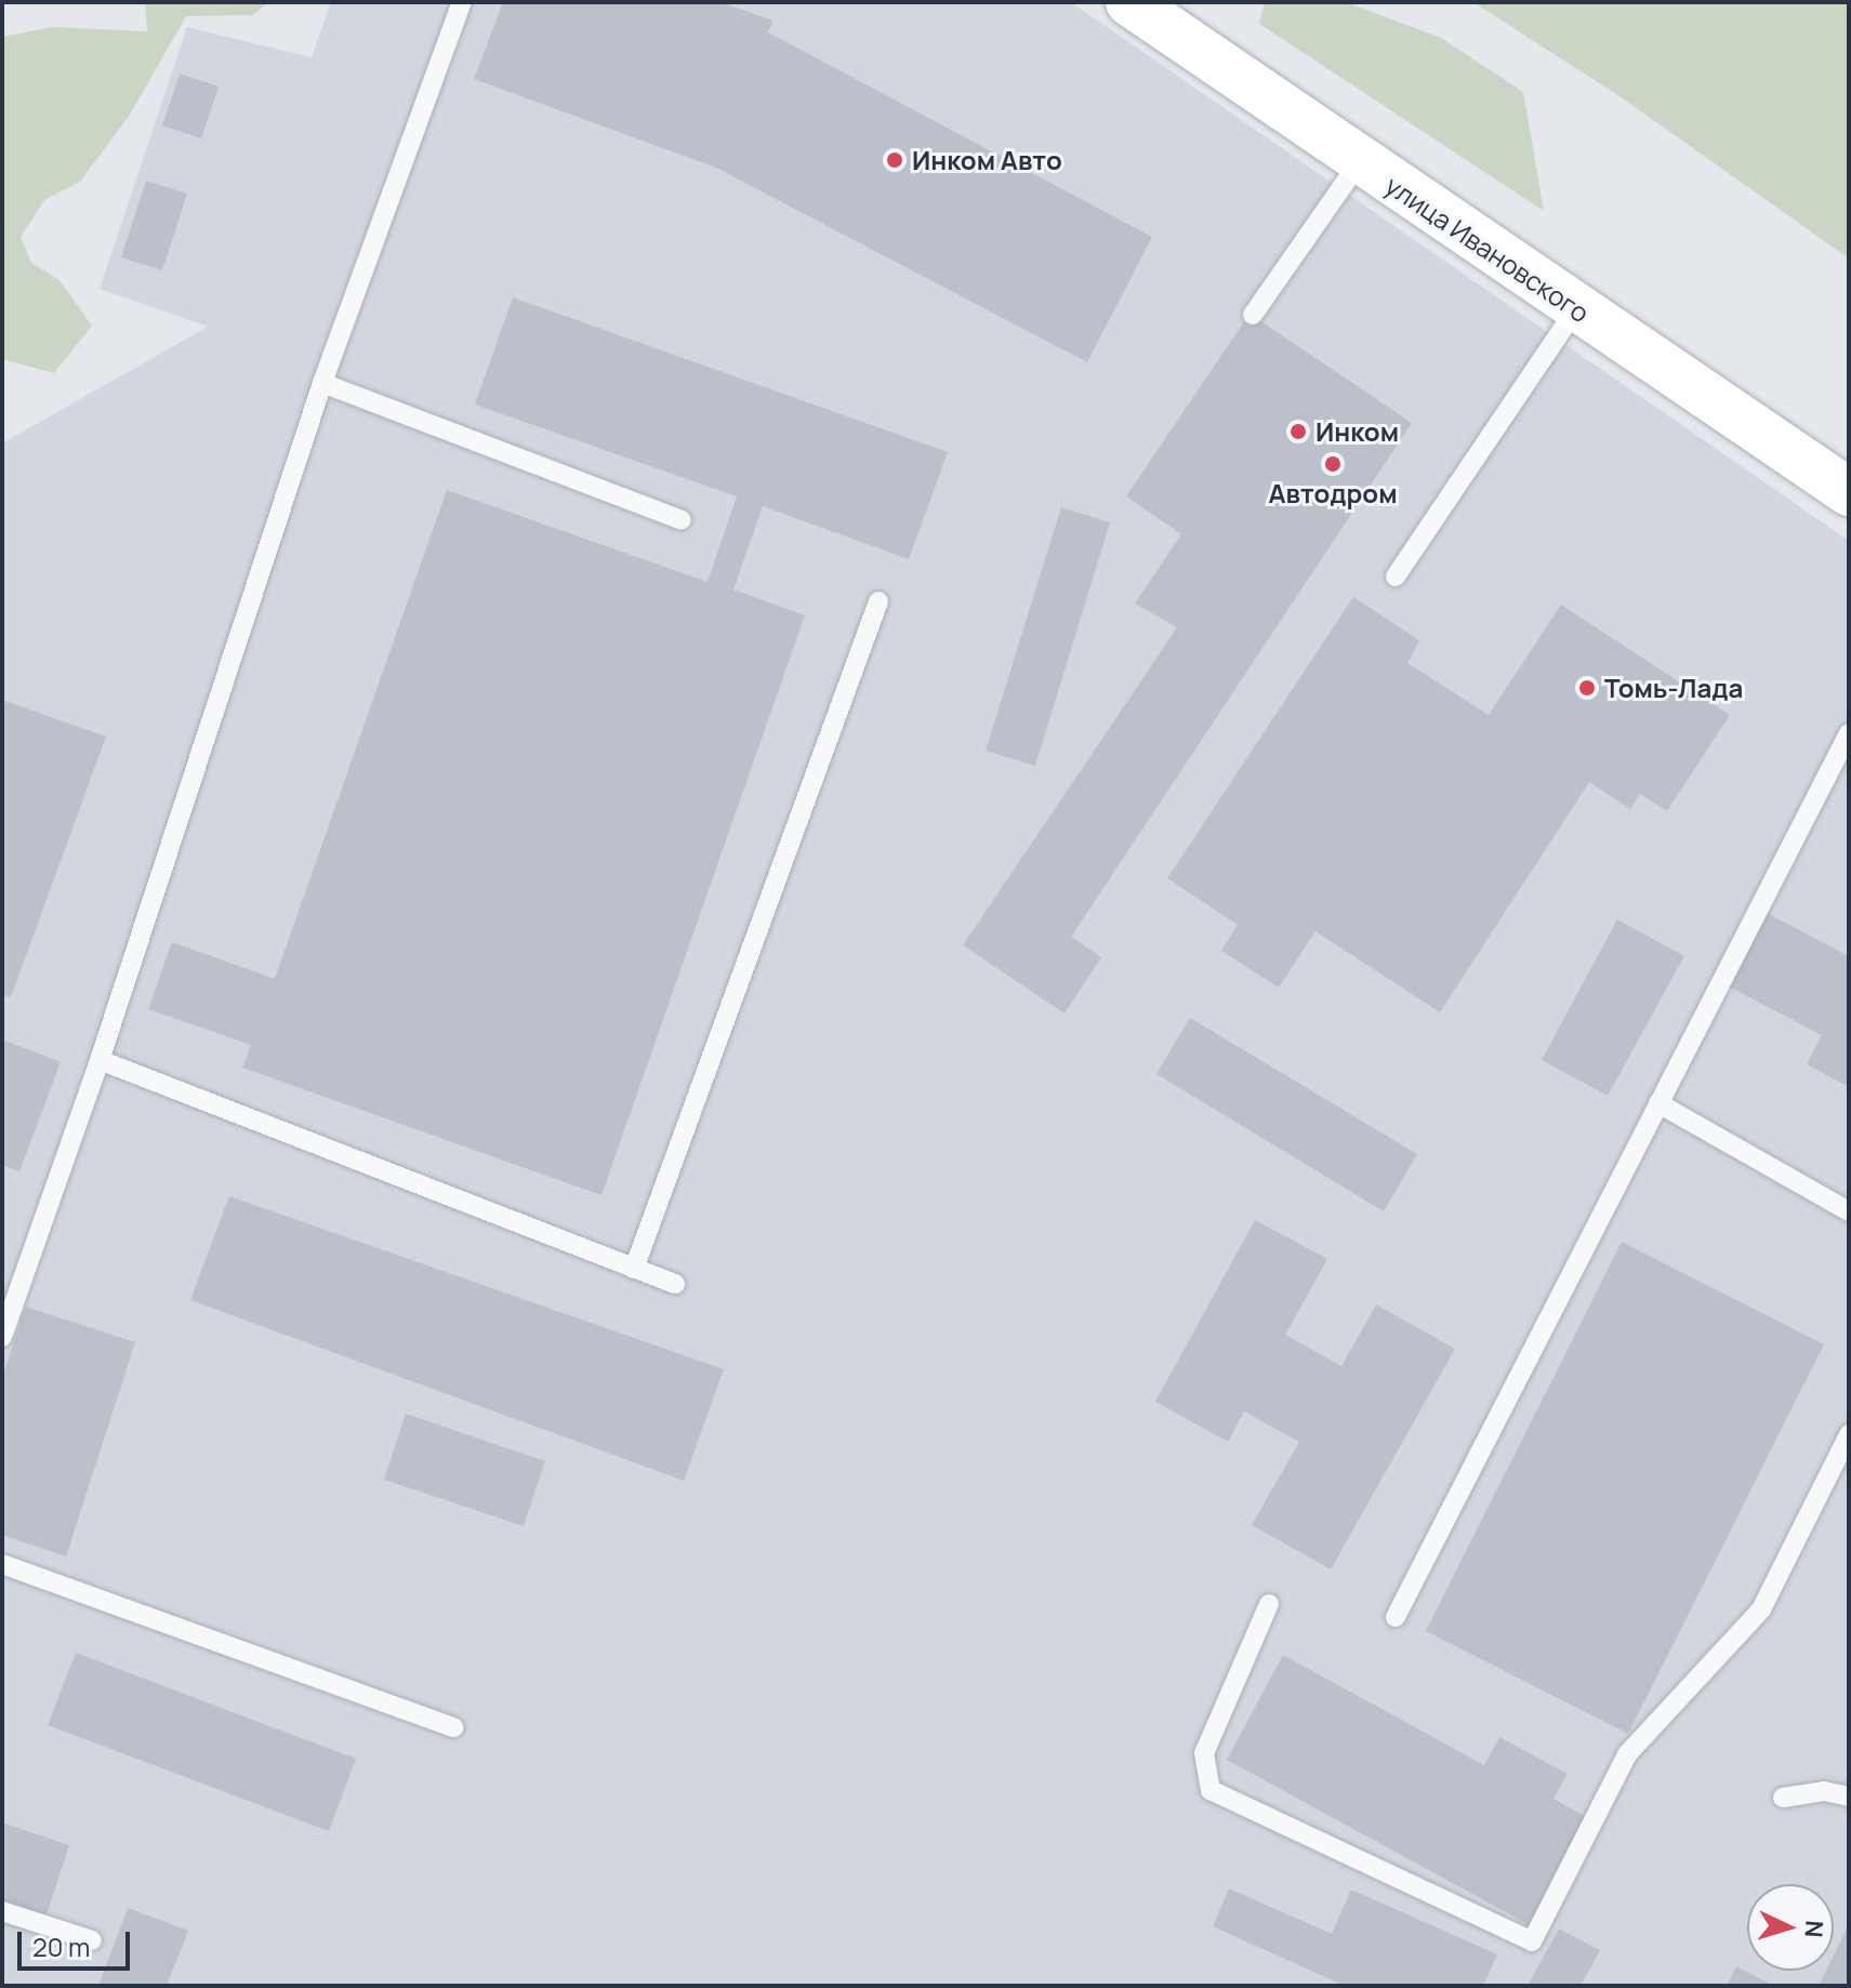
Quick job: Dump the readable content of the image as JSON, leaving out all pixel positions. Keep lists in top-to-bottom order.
{
  "streets": {
    "main road": ["улица Ивановского"]
  },
  "places": [
    "Инком Авто",
    "Инком",
    "Автодром",
    "Томь-Лада"
  ],
  "scale_bar": "20 m",
  "north": "right"
}
